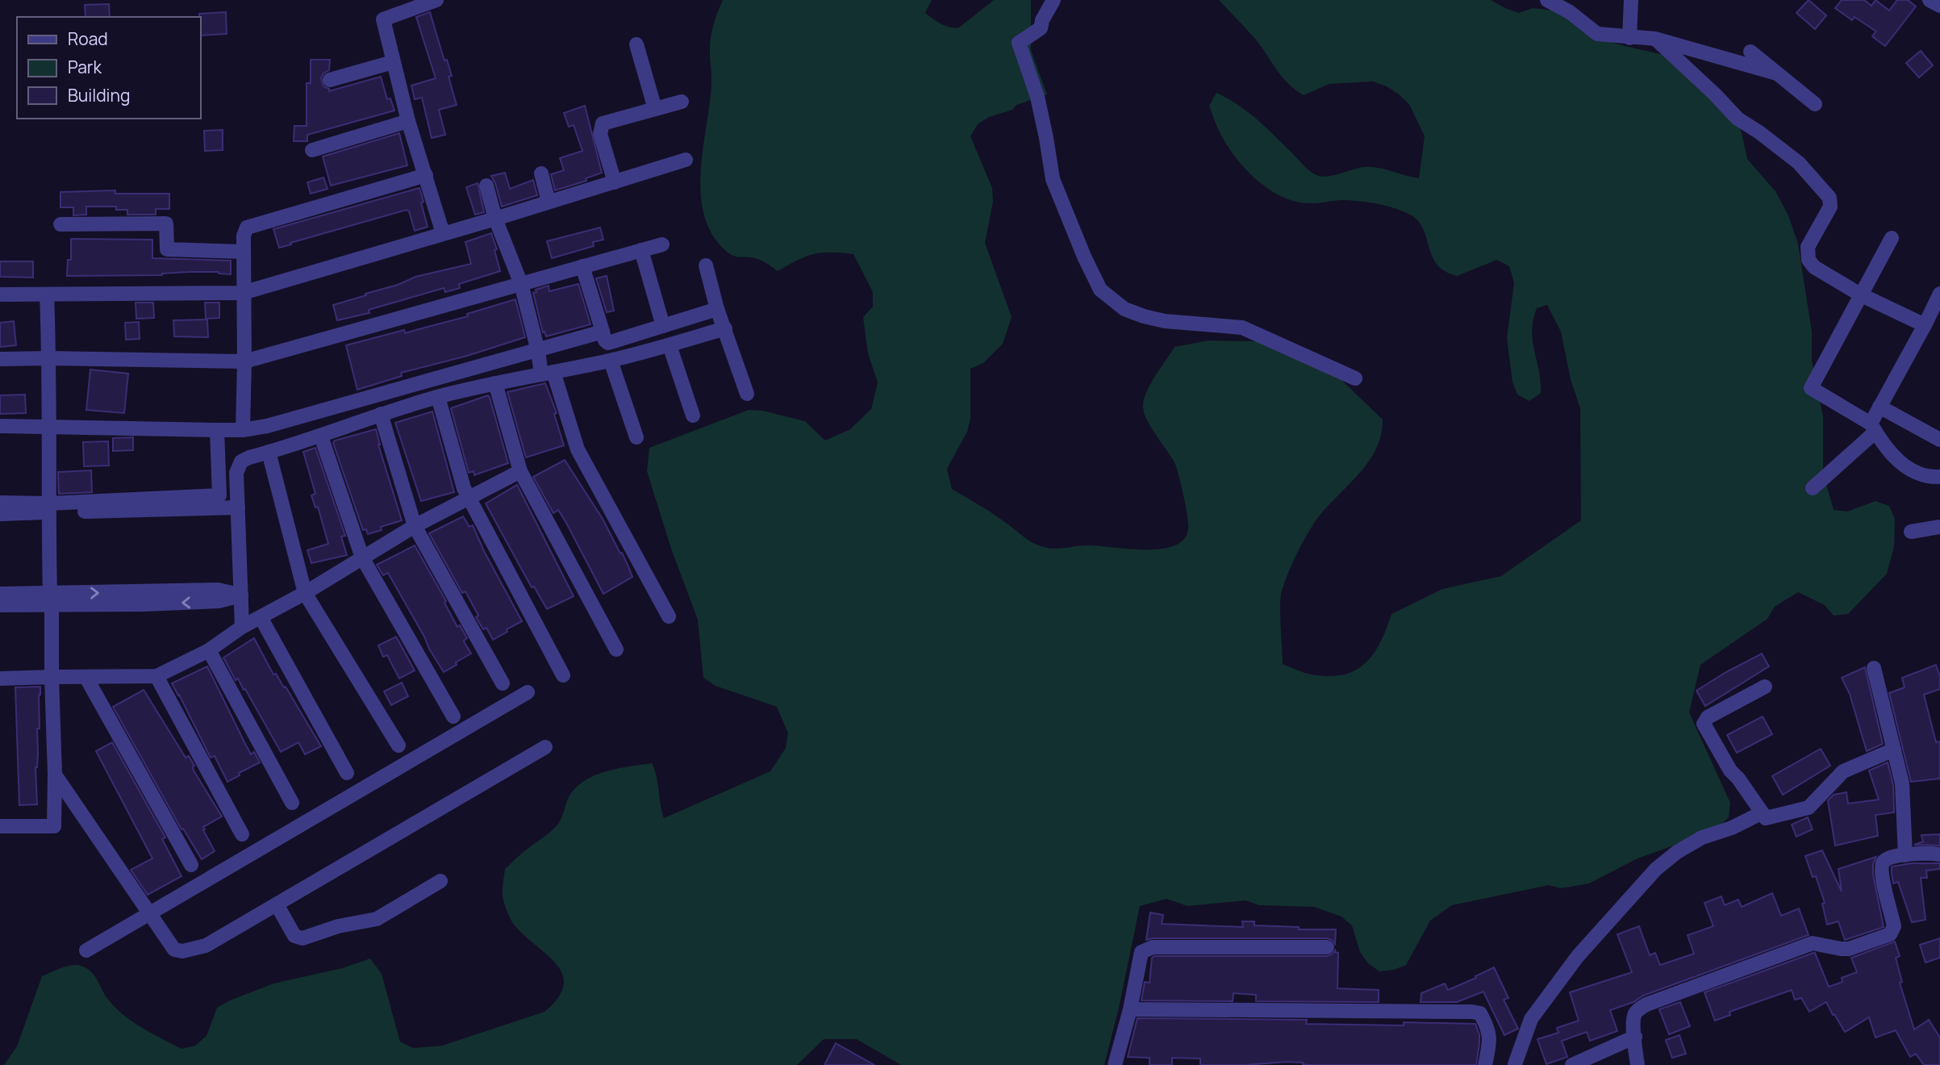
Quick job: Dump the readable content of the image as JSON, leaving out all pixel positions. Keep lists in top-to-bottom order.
{
  "legend": ["Road", "Park", "Building"]
}
